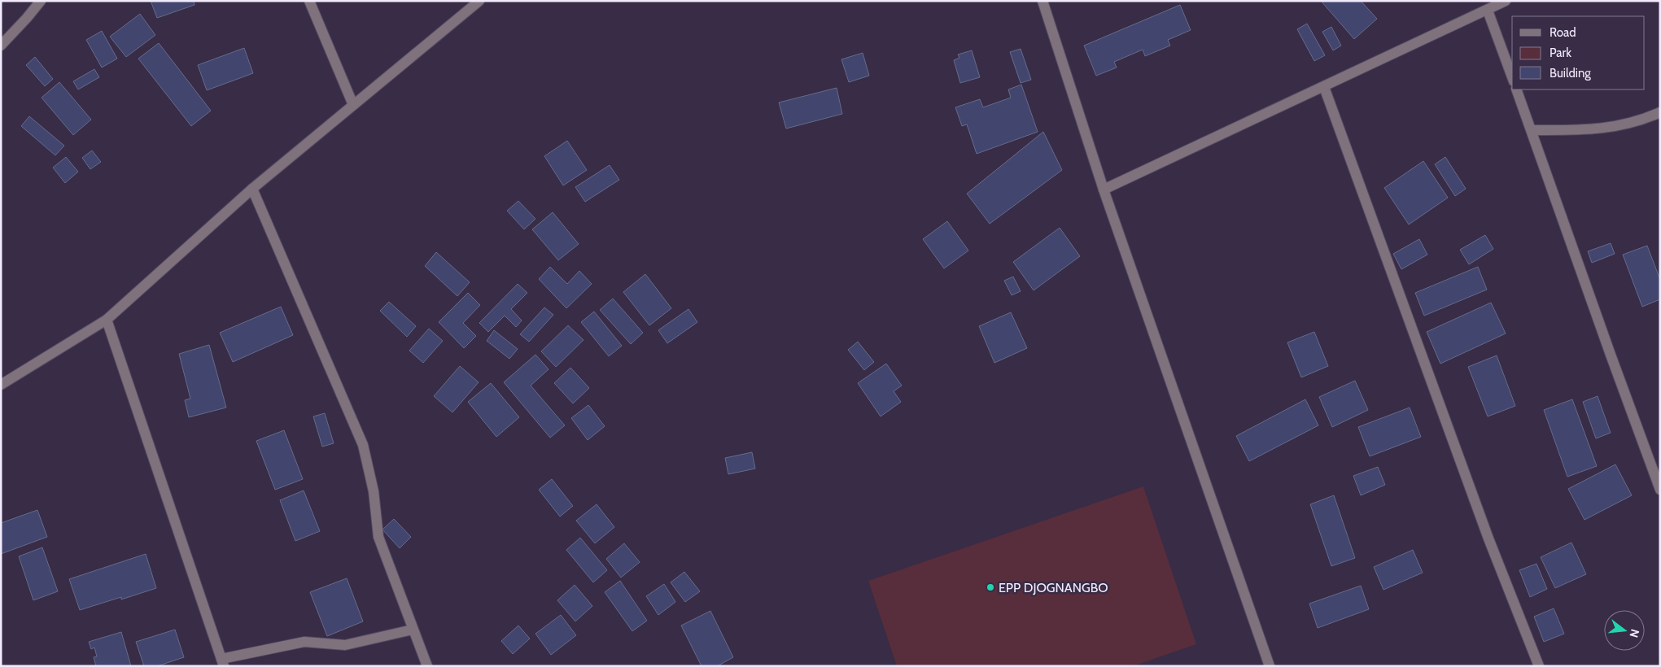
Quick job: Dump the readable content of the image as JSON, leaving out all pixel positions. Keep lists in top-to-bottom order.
{
  "places": ["EPP DJOGNANGBO"],
  "legend": ["Road", "Park", "Building"],
  "north": "right"
}
